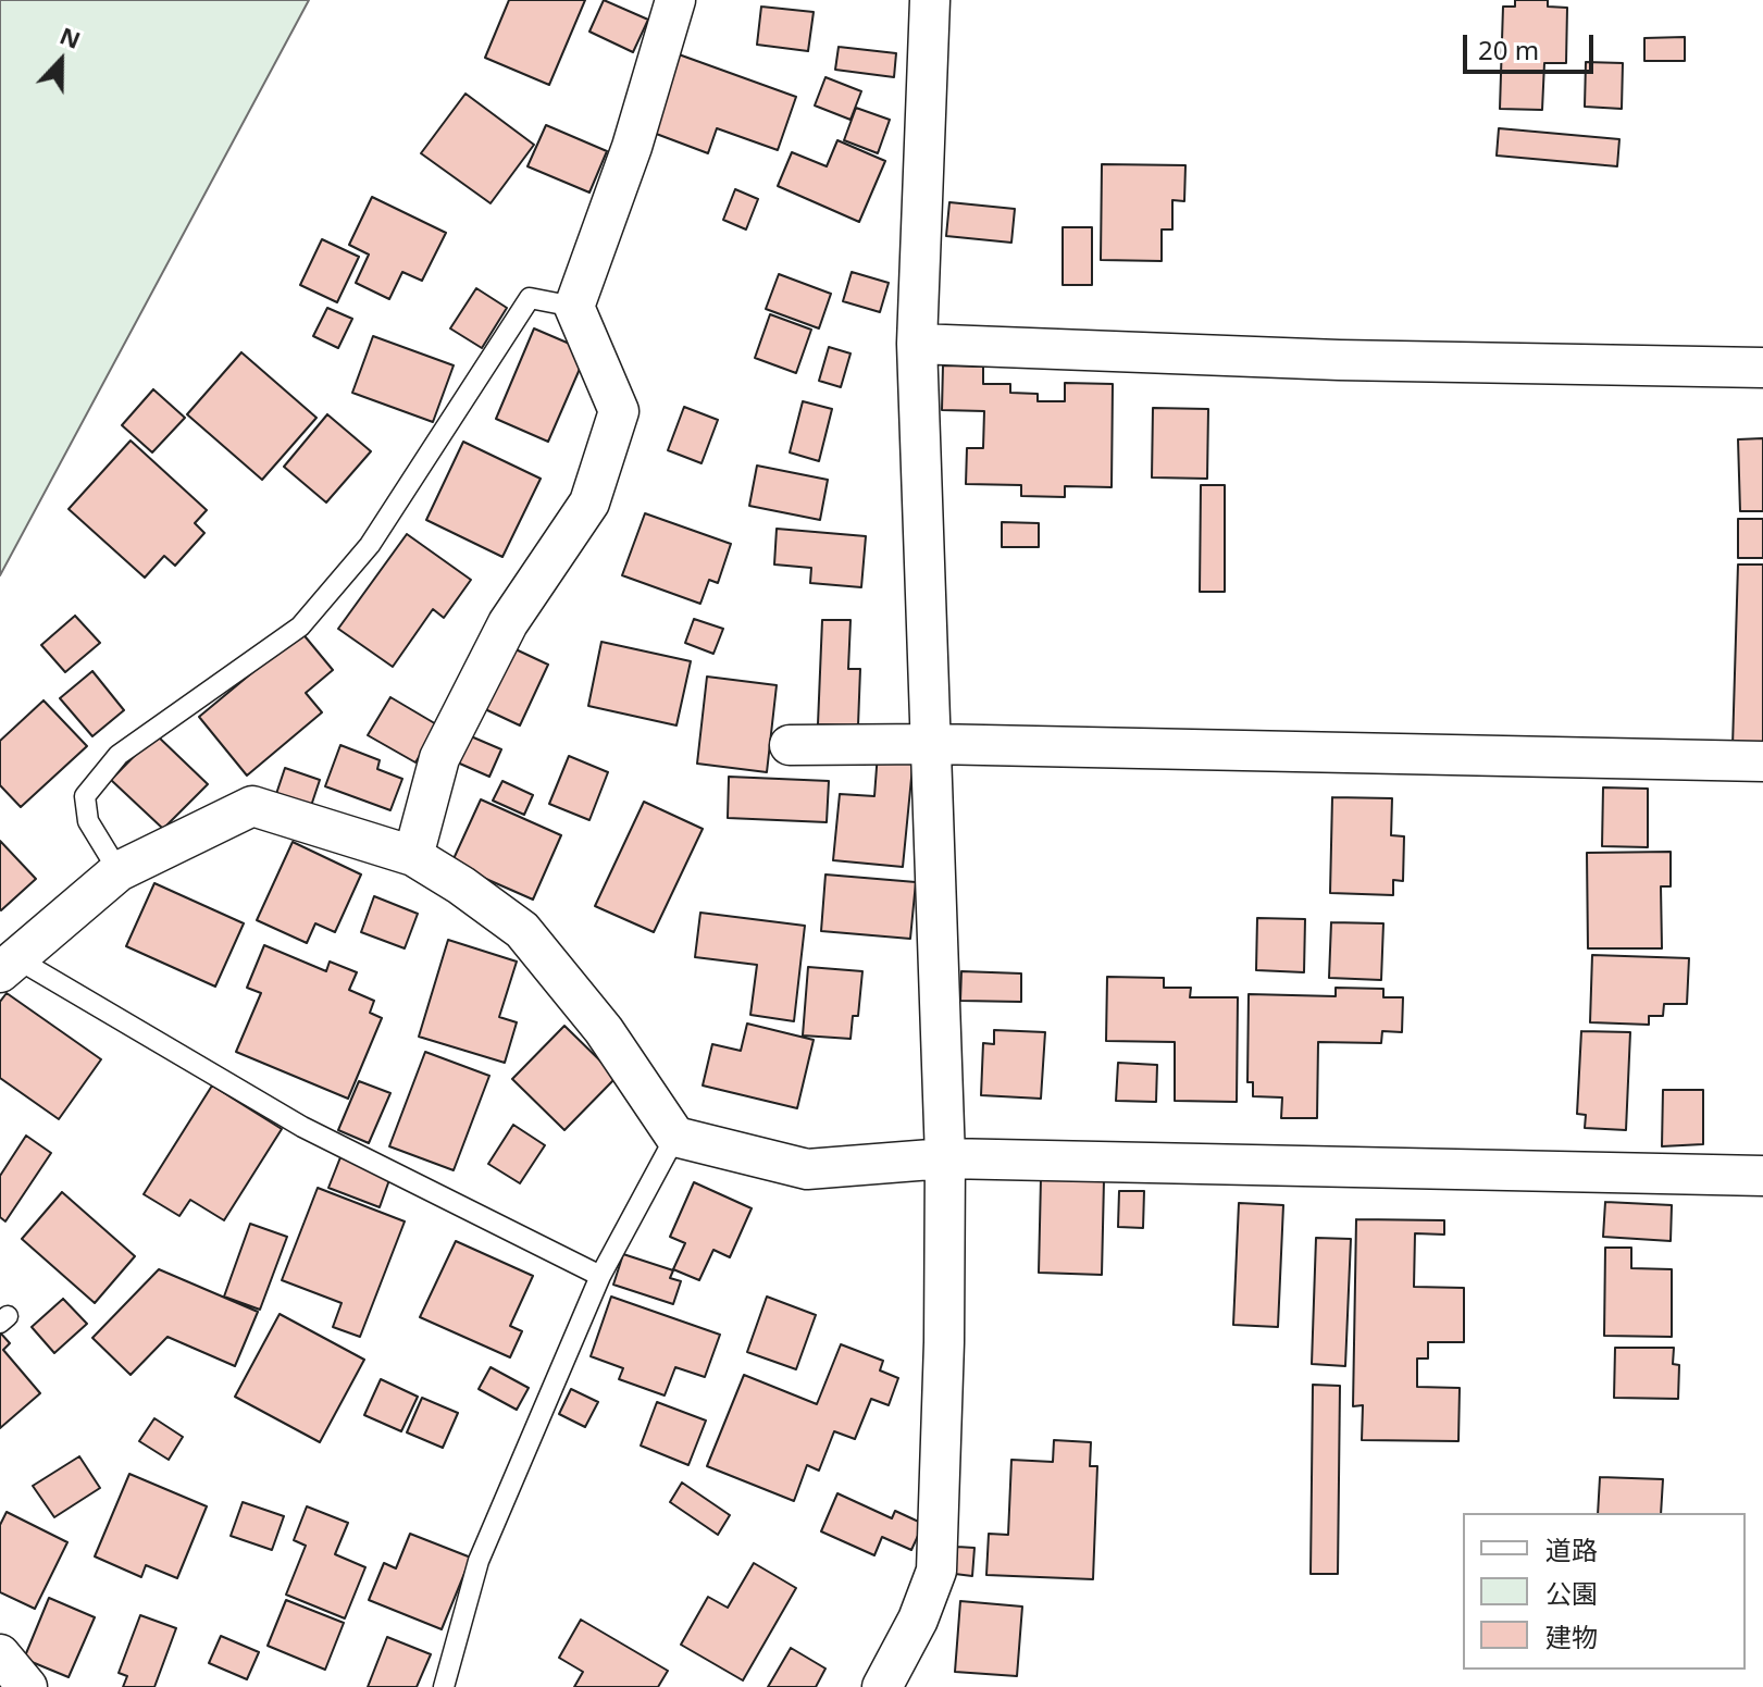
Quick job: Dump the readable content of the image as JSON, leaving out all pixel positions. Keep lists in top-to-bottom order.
{
  "legend": ["道路", "公園", "建物"],
  "scale_bar": "20 m",
  "north": "top"
}
